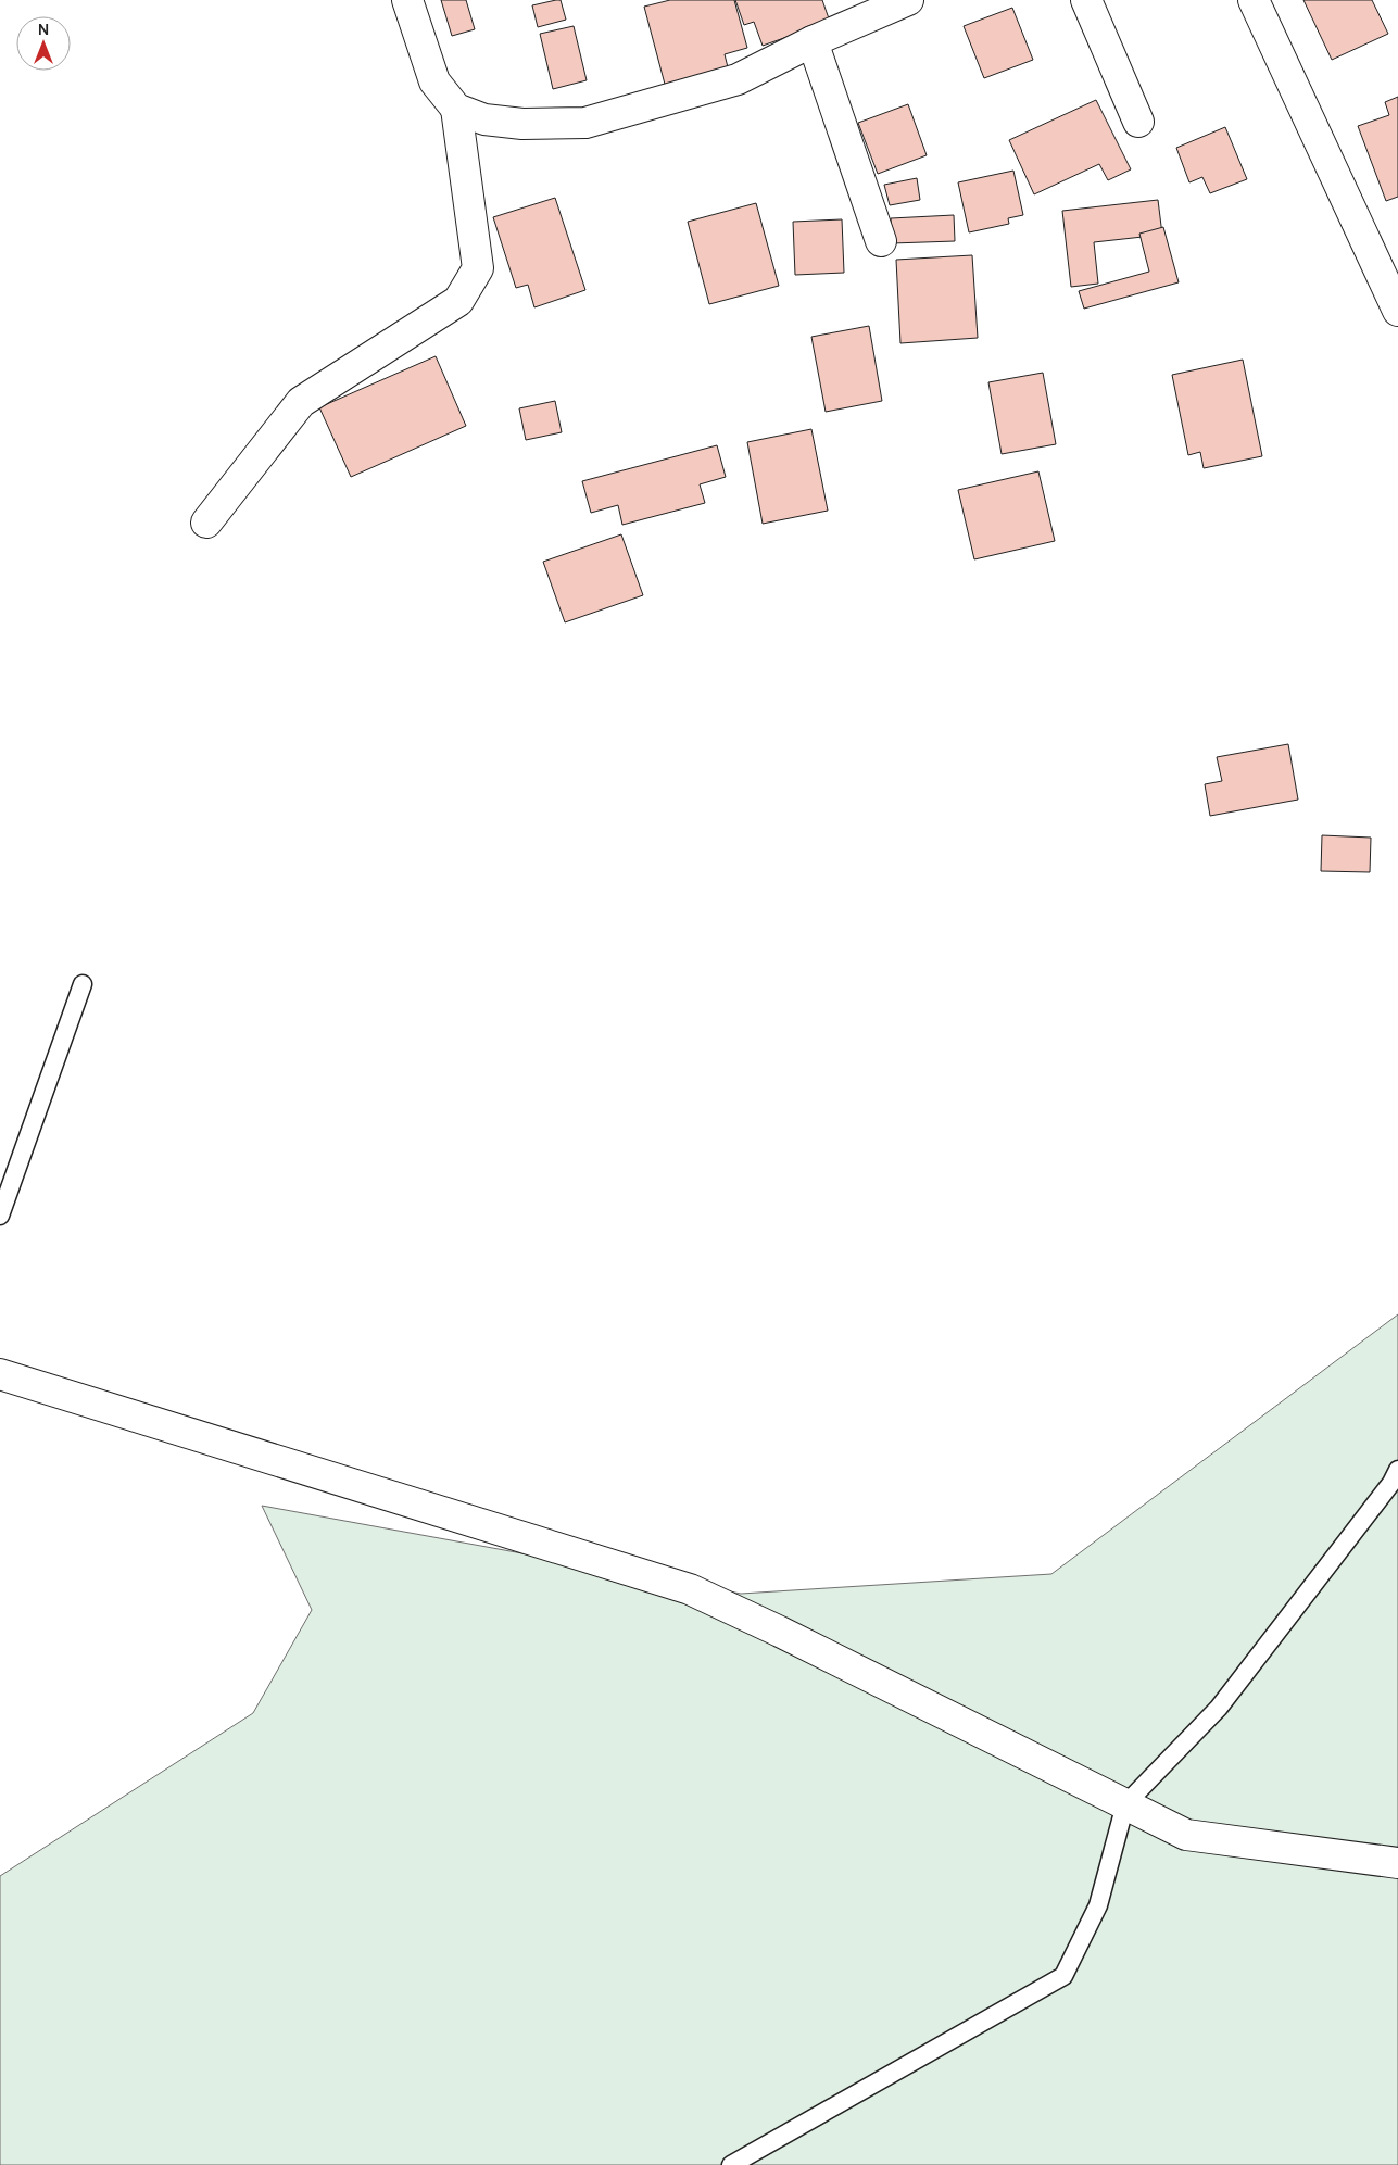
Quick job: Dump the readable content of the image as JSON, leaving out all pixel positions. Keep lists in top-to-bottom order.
{
  "north": "top"
}
